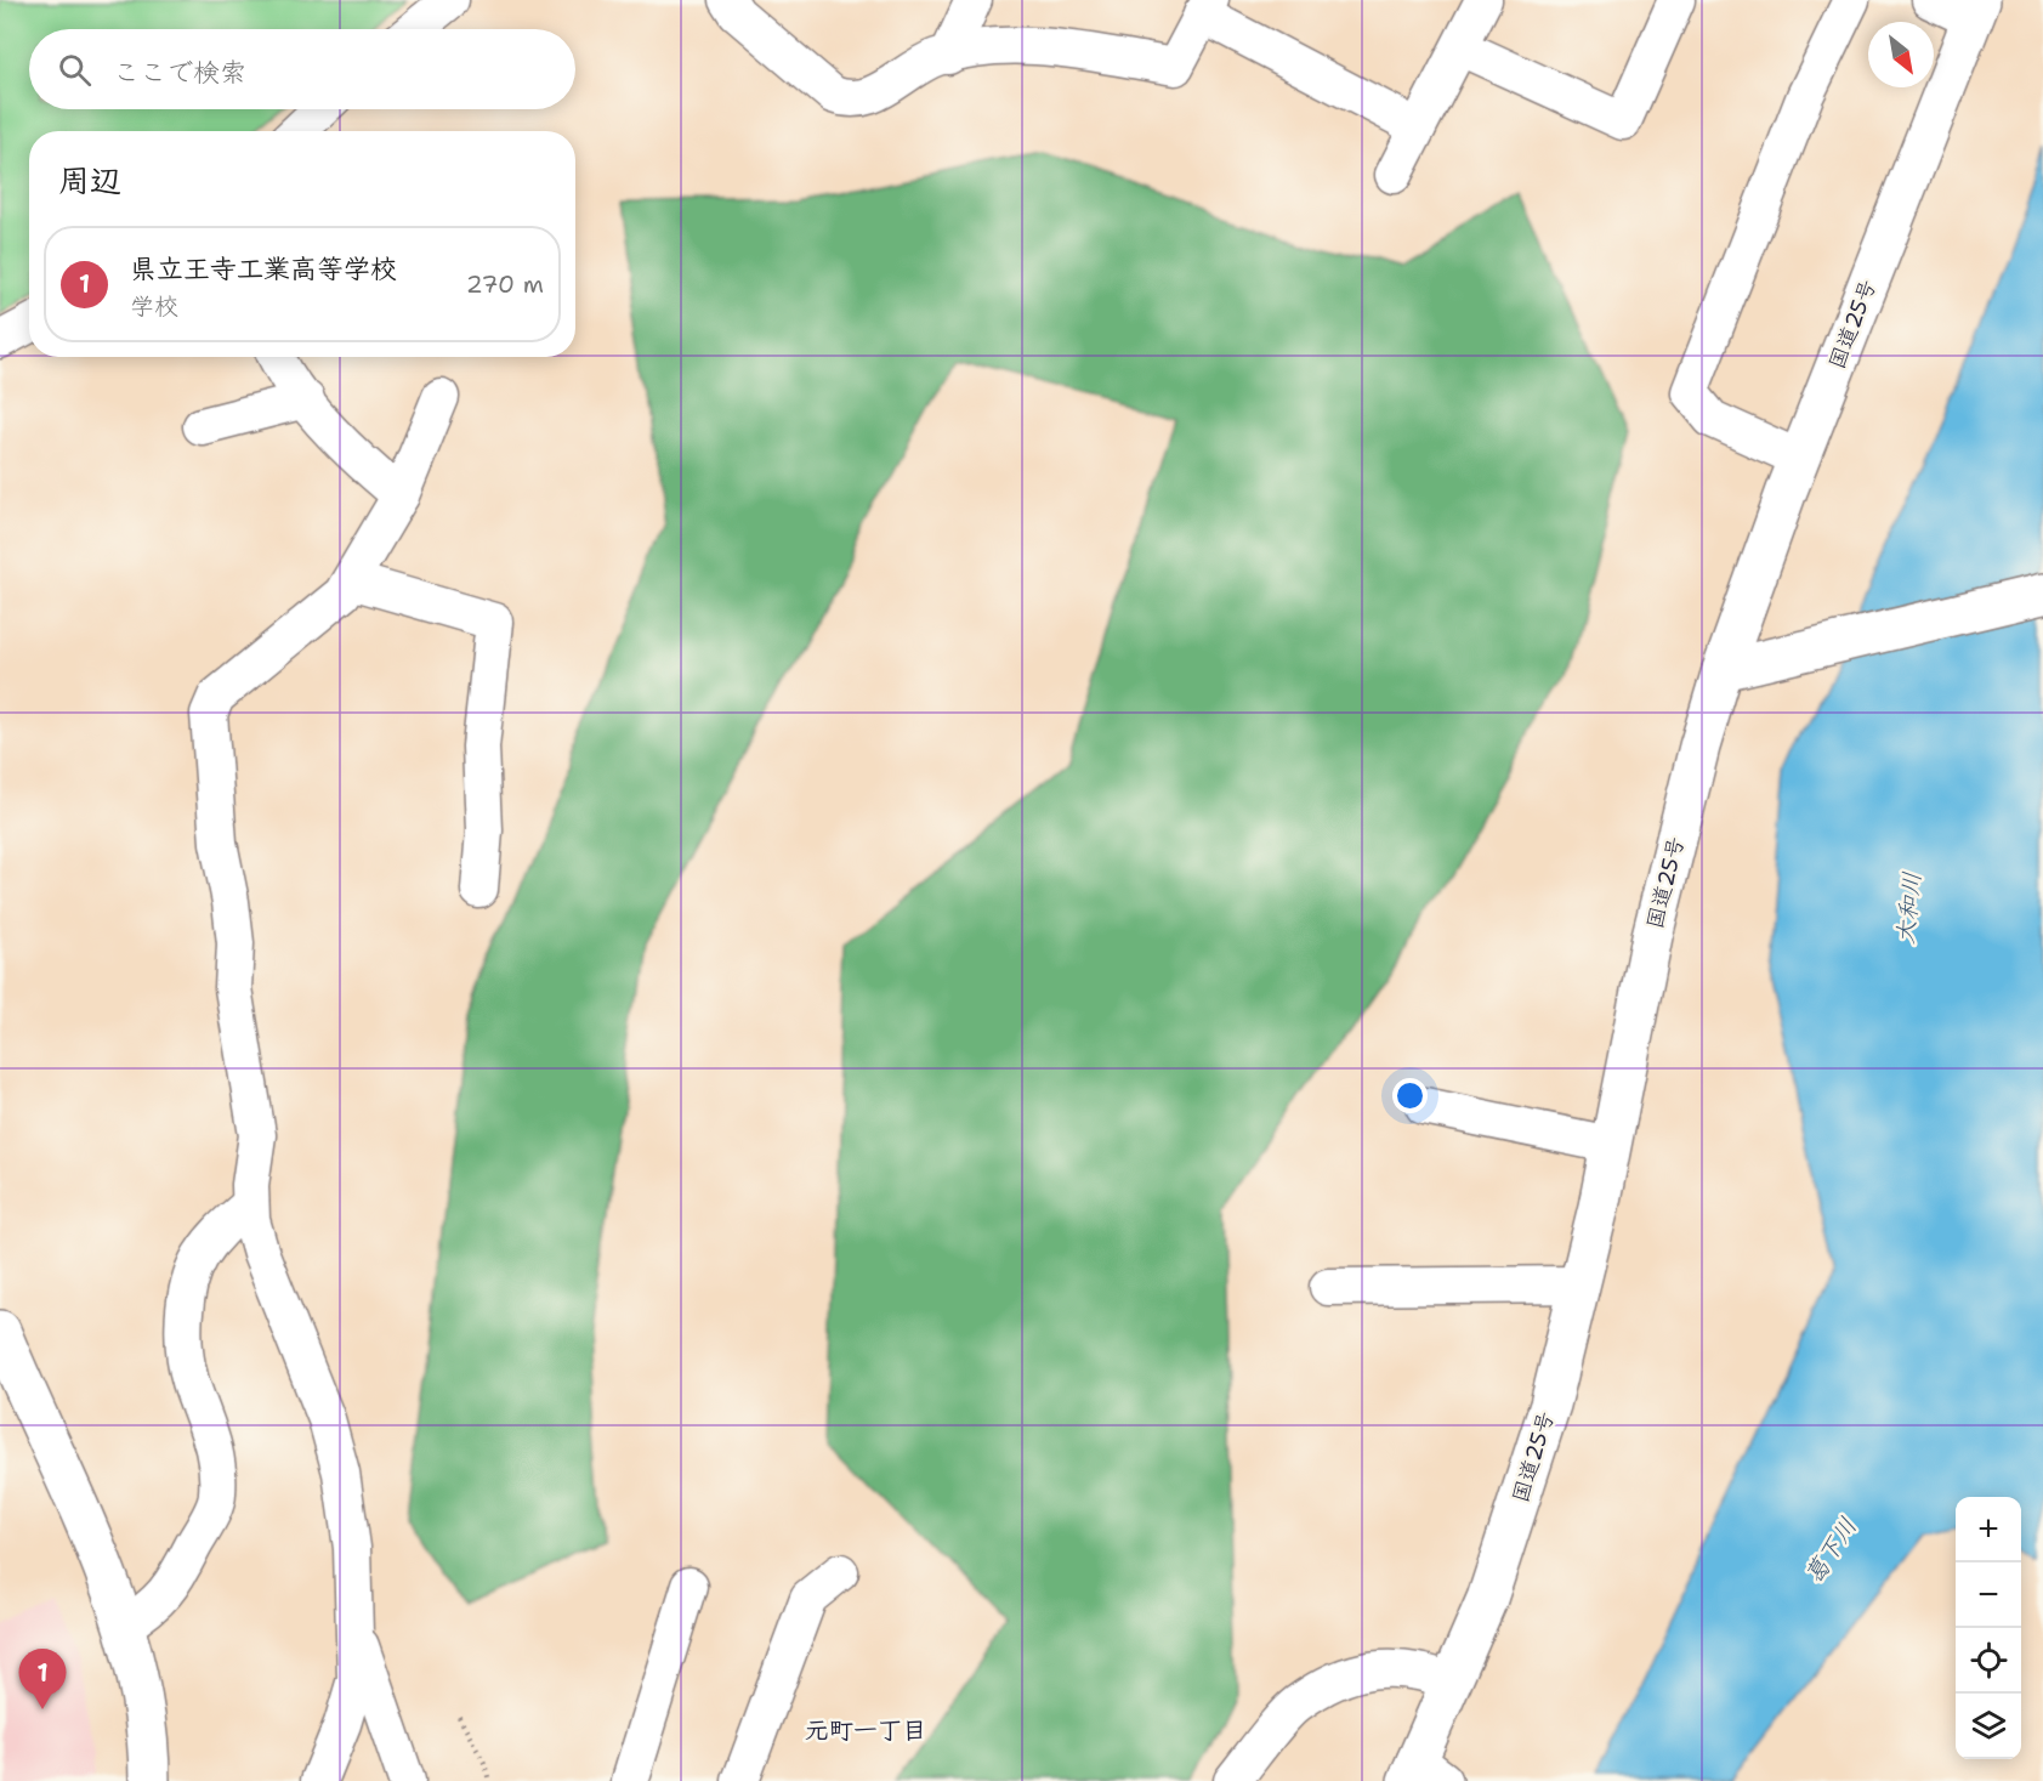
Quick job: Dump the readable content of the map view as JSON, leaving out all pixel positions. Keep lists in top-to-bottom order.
{
  "streets": {
    "main road": ["国道25号"]
  },
  "districts": ["元町一丁目"],
  "water": ["大和川", "葛下川"],
  "north": "bottom right",
  "page": {
    "search": "ここで検索",
    "heading": "周辺",
    "list": [
      {
        "mark": "1",
        "name": "県立王寺工業高等学校",
        "note": "学校",
        "value": "270 m"
      }
    ],
    "map_buttons": ["+", "−"],
    "pins": "1"
  }
}
